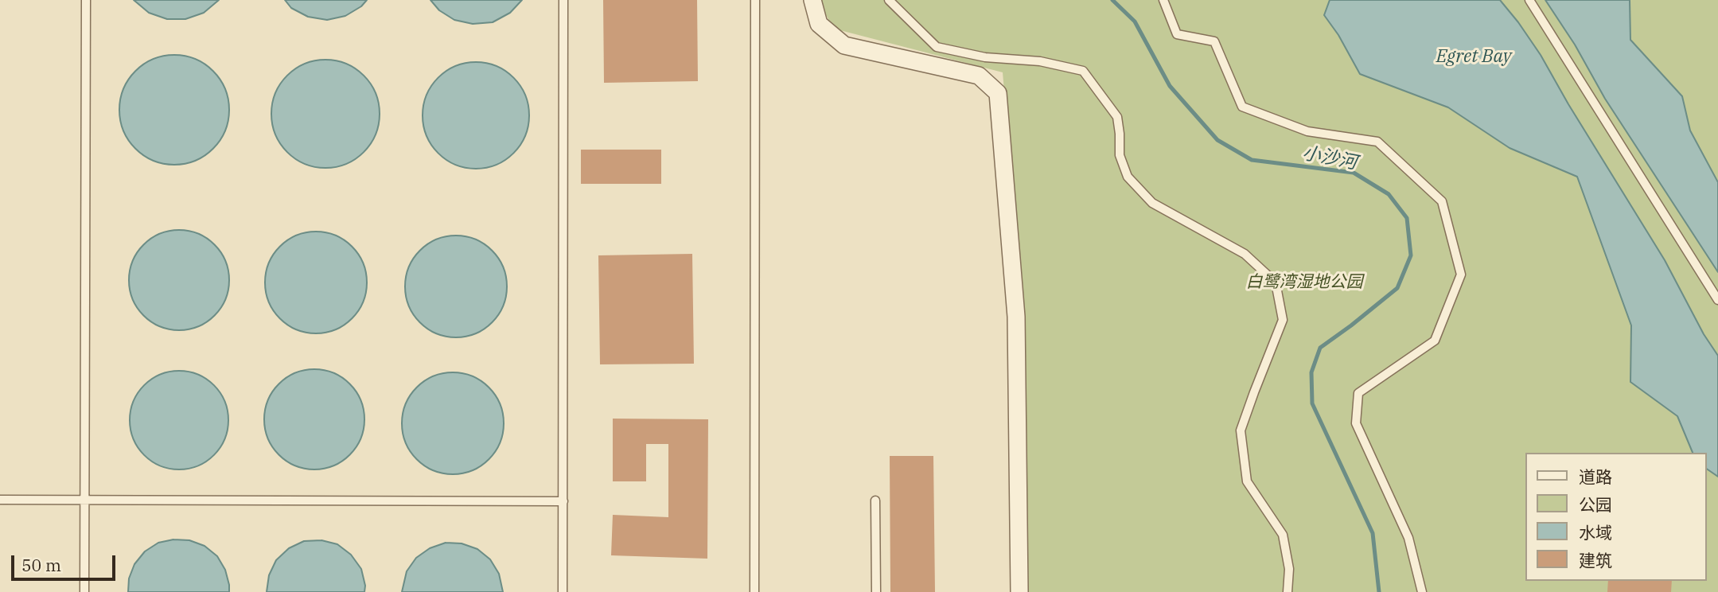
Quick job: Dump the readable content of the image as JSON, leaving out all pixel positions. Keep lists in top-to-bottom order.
{
  "water": ["Egret Bay", "小沙河"],
  "parks": ["白鹭湾湿地公园"],
  "legend": [
    "道路",
    "公园",
    "水域",
    "建筑"
  ],
  "scale_bar": "50 m"
}
